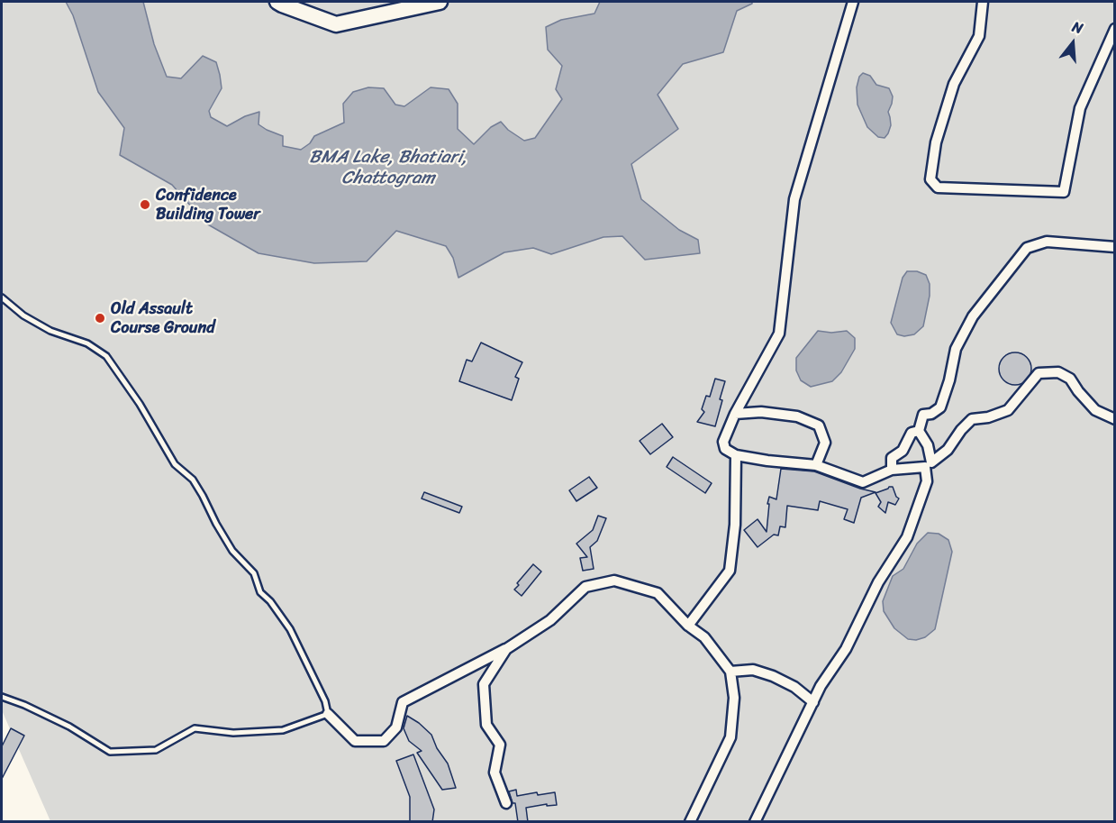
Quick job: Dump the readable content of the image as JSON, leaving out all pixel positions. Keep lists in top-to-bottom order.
{
  "water": ["BMA Lake, Bhatiari, Chattogram"],
  "places": ["Confidence Building Tower", "Old Assault Course Ground"],
  "north": "top"
}
